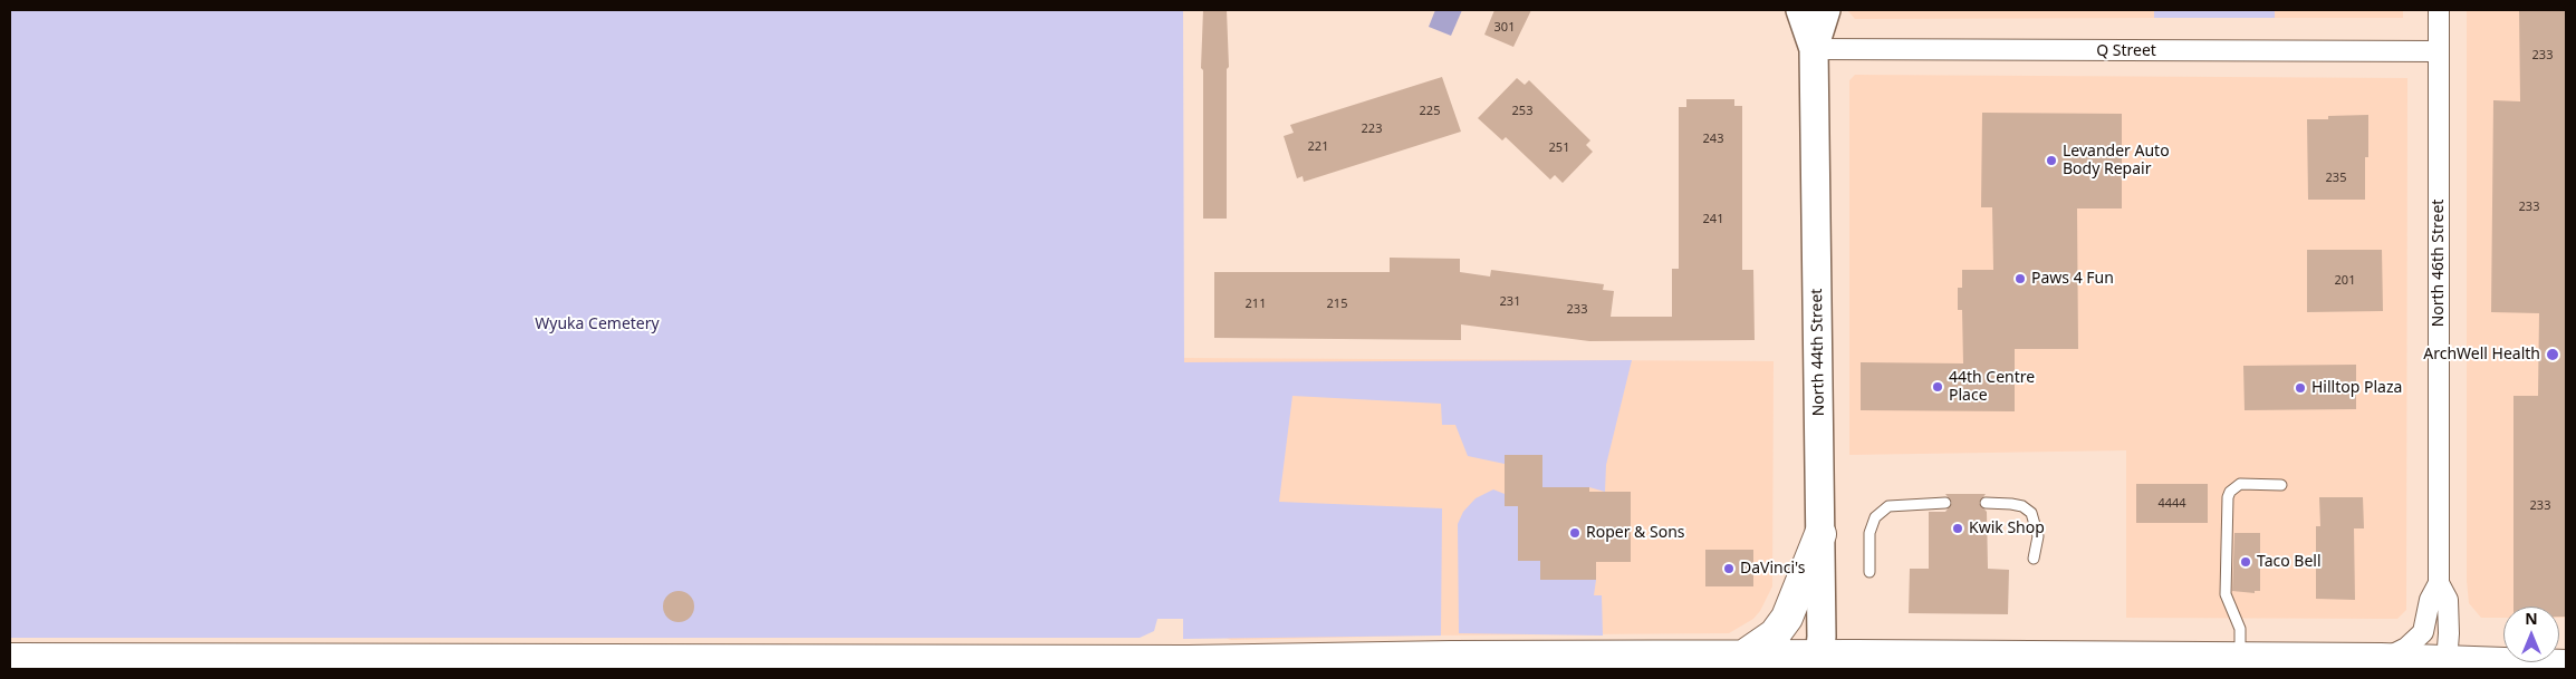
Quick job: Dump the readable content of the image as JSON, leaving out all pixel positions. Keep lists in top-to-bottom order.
{
  "streets": {
    "main road": ["North 44th Street"],
    "street": ["Q Street", "North 46th Street"]
  },
  "crossings": [
    ["Q Street", "North 46th Street"],
    ["Q Street", "North 44th Street"]
  ],
  "parks": ["Wyuka Cemetery"],
  "places": [
    "Levander Auto Body Repair",
    "Paws 4 Fun",
    "ArchWell Health",
    "44th Centre Place",
    "Hilltop Plaza",
    "Kwik Shop",
    "Roper & Sons",
    "Taco Bell",
    "DaVinci's"
  ],
  "house_numbers": [
    "301",
    "233",
    "225",
    "253",
    "223",
    "243",
    "221",
    "251",
    "235",
    "233",
    "241",
    "201",
    "231",
    "211",
    "215",
    "233",
    "4444",
    "233"
  ],
  "north": "top"
}
